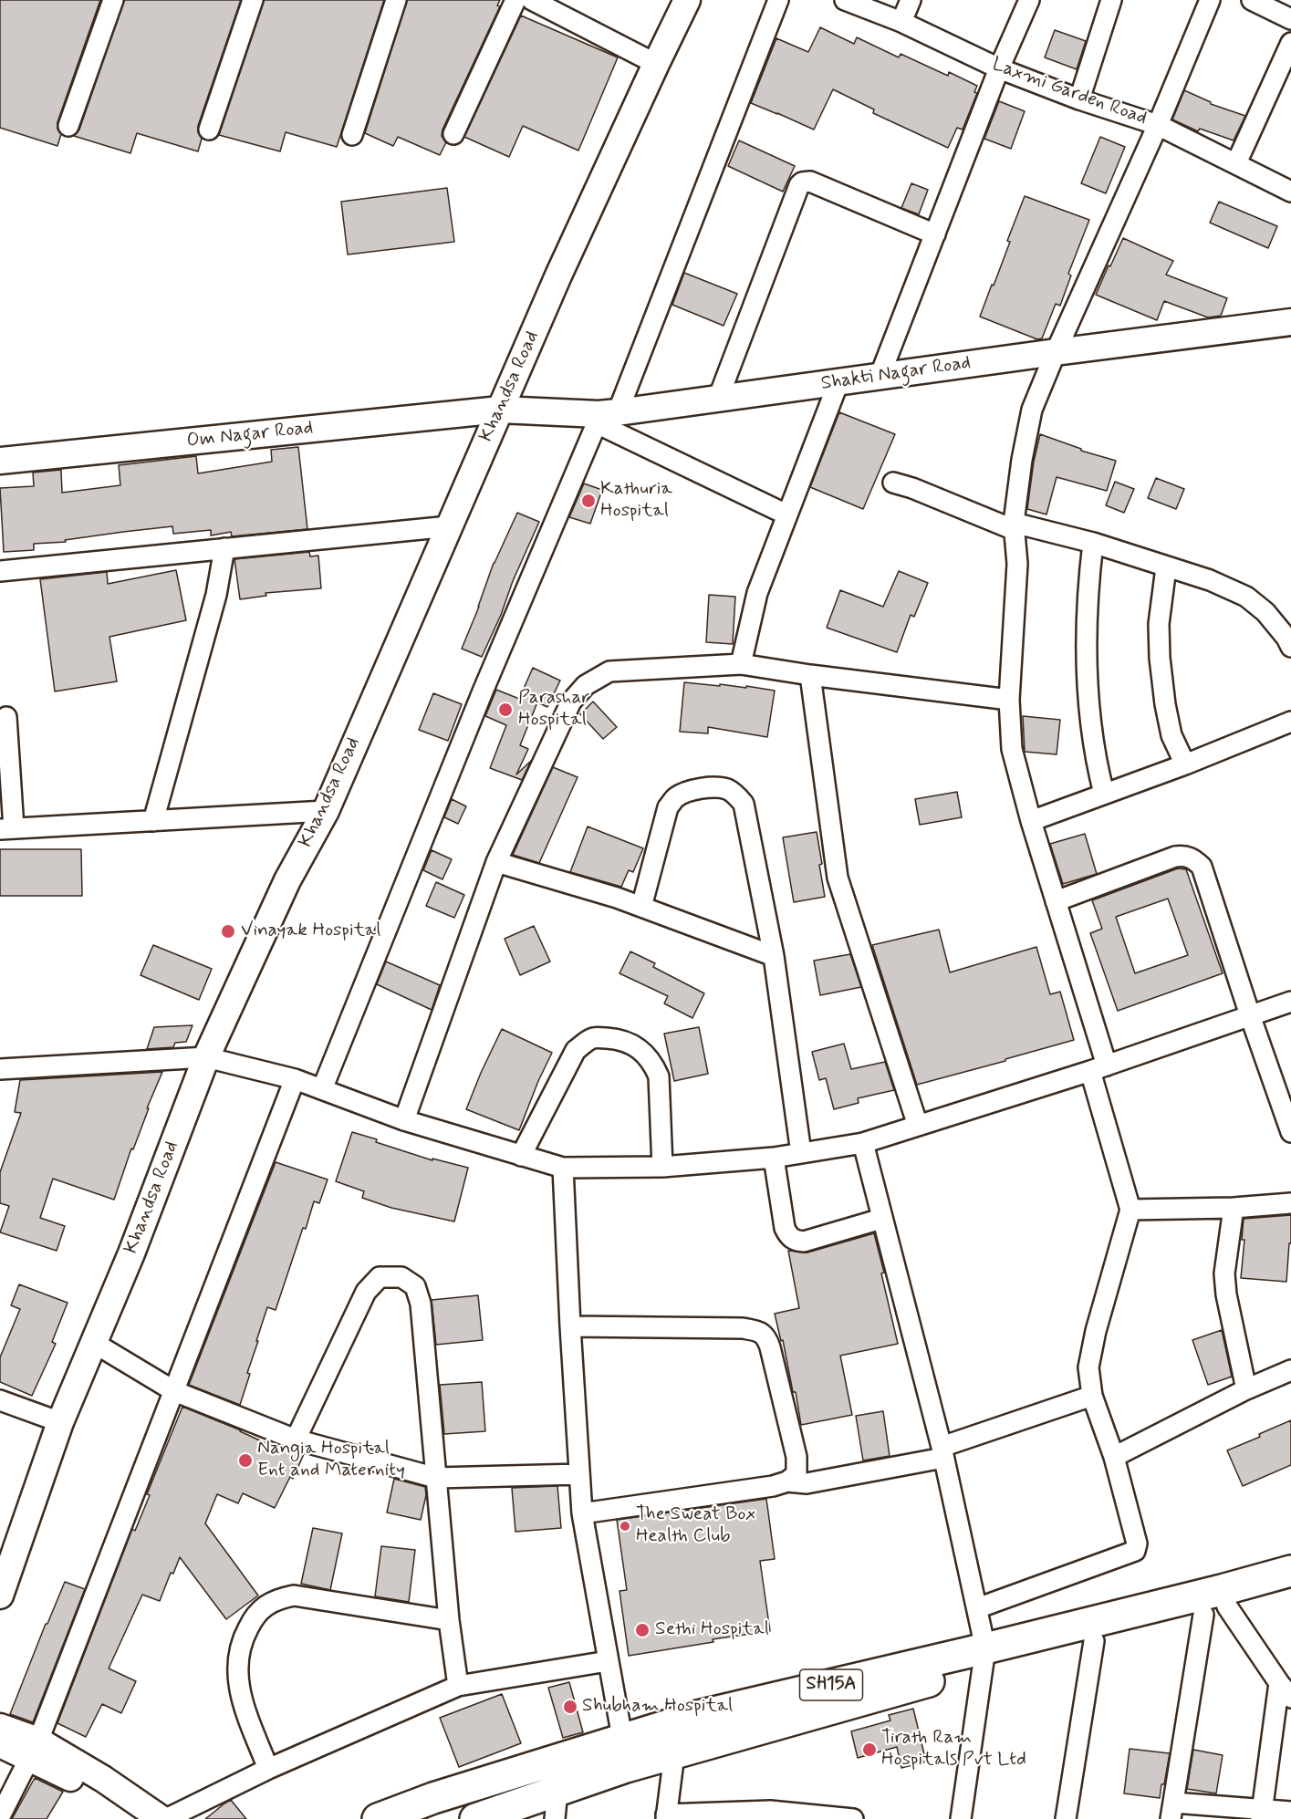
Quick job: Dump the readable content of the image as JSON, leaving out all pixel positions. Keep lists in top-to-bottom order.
{
  "streets": {
    "main road": ["SH15A"],
    "street": [
      "Laxmi Garden Road",
      "Shakti Nagar Road",
      "Khandsa Road",
      "Om Nagar Road"
    ]
  },
  "crossings": [
    ["Shakti Nagar Road", "Khandsa Road"],
    ["Shakti Nagar Road", "Om Nagar Road"],
    ["Khandsa Road", "Om Nagar Road"]
  ],
  "places": [
    "Kathuria Hospital",
    "Parashar Hospital",
    "Vinayak Hospital",
    "Nangia Hospital Ent and Maternity",
    "The Sweat Box Health Club",
    "Sethi Hospital",
    "Shubham Hospital",
    "Tirath Ram Hospitals Pvt Ltd"
  ]
}
